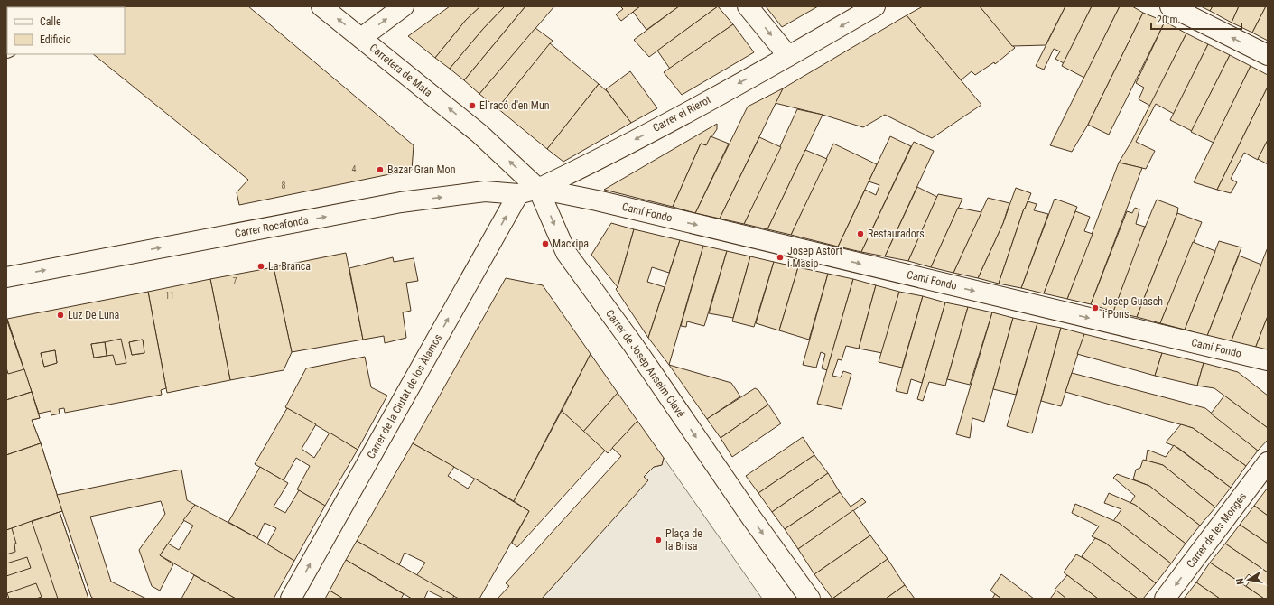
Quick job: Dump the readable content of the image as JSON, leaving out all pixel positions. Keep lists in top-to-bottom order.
{
  "streets": {
    "street": [
      "Carretera de Mata",
      "Carrer el Rierot",
      "Camí Fondo",
      "Carrer Rocafonda",
      "Carrer de Josep Anselm Clavé",
      "Carrer de la Ciutat de los Àlamos",
      "Carrer de les Monges"
    ]
  },
  "crossings": [
    ["Carretera de Mata", "Carrer de Josep Anselm Clavé"],
    ["Carrer el Rierot", "Camí Fondo"],
    ["Carrer el Rierot", "Carrer Rocafonda"],
    ["Carrer el Rierot", "Carrer de Josep Anselm Clavé"],
    ["Camí Fondo", "Carrer Rocafonda"],
    ["Camí Fondo", "Carrer de Josep Anselm Clavé"],
    ["Carrer Rocafonda", "Carrer de Josep Anselm Clavé"],
    ["Carrer Rocafonda", "Carrer de la Ciutat de los Àlamos"]
  ],
  "one_way": [
    "Carretera de Mata",
    "Carrer el Rierot",
    "Camí Fondo",
    "Carrer Rocafonda",
    "Carrer de la Ciutat de los Àlamos",
    "Carrer de les Monges"
  ],
  "places": [
    "El racó d'en Mun",
    "Bazar Gran Mon",
    "Restauradors",
    "Macxipa",
    "Josep Astort i Masip",
    "La Branca",
    "Josep Guasch i Pons",
    "Luz De Luna",
    "Plaça de la Brisa"
  ],
  "house_numbers": [
    "4",
    "8",
    "7",
    "11"
  ],
  "legend": ["Calle", "Edificio"],
  "scale_bar": "20 m",
  "north": "left"
}
